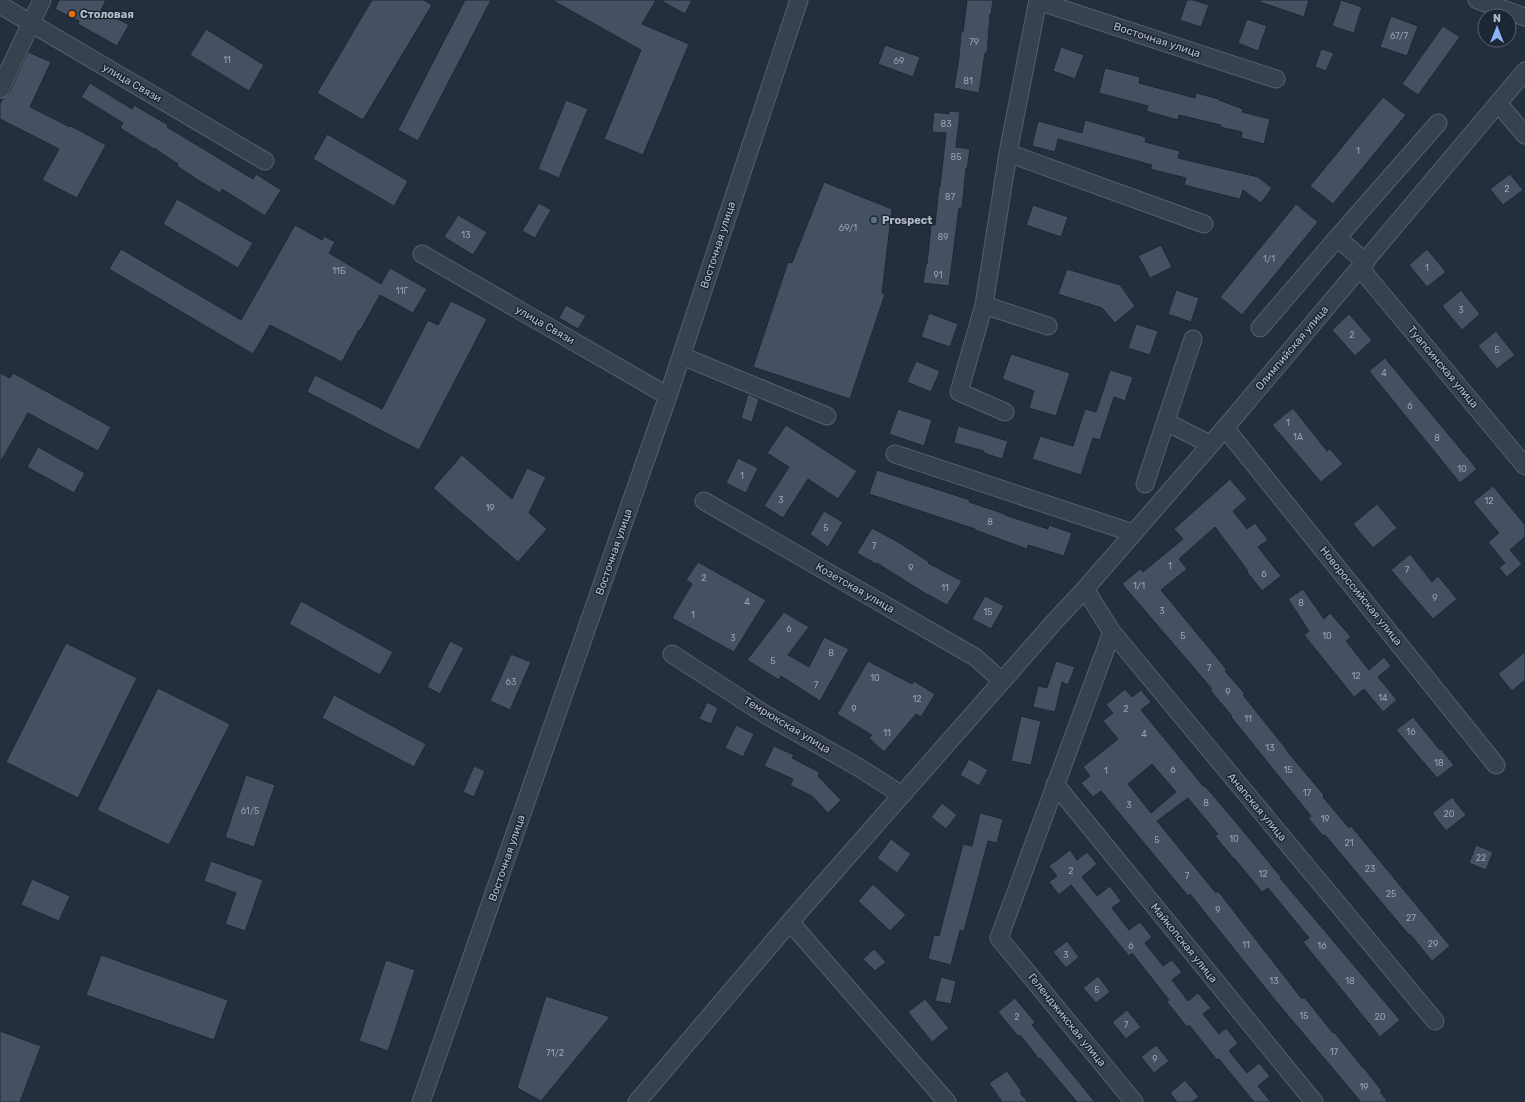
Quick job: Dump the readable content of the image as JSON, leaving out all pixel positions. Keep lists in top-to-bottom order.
{
  "streets": {
    "street": [
      "Восточная улица",
      "улица Связи",
      "Олимпийская улица",
      "Туапсинская улица",
      "Козетская улица",
      "Новороссийская улица",
      "Темрюкская улица",
      "Анапская улица",
      "Майкопская улица",
      "Геленджикская улица"
    ]
  },
  "crossings": [
    ["Восточная улица", "улица Связи"],
    ["Олимпийская улица", "Туапсинская улица"],
    ["Олимпийская улица", "Козетская улица"],
    ["Олимпийская улица", "Новороссийская улица"],
    ["Олимпийская улица", "Темрюкская улица"],
    ["Олимпийская улица", "Анапская улица"],
    ["Майкопская улица", "Геленджикская улица"]
  ],
  "places": ["Столовая", "Prospect"],
  "house_numbers": [
    "67/7",
    "79",
    "11",
    "69",
    "81",
    "83",
    "1",
    "85",
    "2",
    "87",
    "69/1",
    "13",
    "89",
    "1/1",
    "1",
    "11Б",
    "91",
    "11Г",
    "3",
    "2",
    "5",
    "4",
    "6",
    "1",
    "1А",
    "8",
    "10",
    "1",
    "3",
    "12",
    "19",
    "8",
    "5",
    "7",
    "1",
    "9",
    "7",
    "6",
    "2",
    "1/1",
    "11",
    "9",
    "4",
    "8",
    "3",
    "15",
    "1",
    "6",
    "5",
    "10",
    "3",
    "8",
    "5",
    "7",
    "12",
    "10",
    "63",
    "7",
    "9",
    "14",
    "12",
    "9",
    "2",
    "11",
    "16",
    "11",
    "4",
    "13",
    "18",
    "6",
    "15",
    "1",
    "17",
    "8",
    "3",
    "61/5",
    "20",
    "19",
    "10",
    "5",
    "21",
    "22",
    "23",
    "2",
    "12",
    "7",
    "25",
    "9",
    "27",
    "29",
    "11",
    "6",
    "16",
    "3",
    "13",
    "18",
    "5",
    "15",
    "2",
    "20",
    "7",
    "17",
    "71/2",
    "9",
    "19"
  ],
  "north": "top"
}
